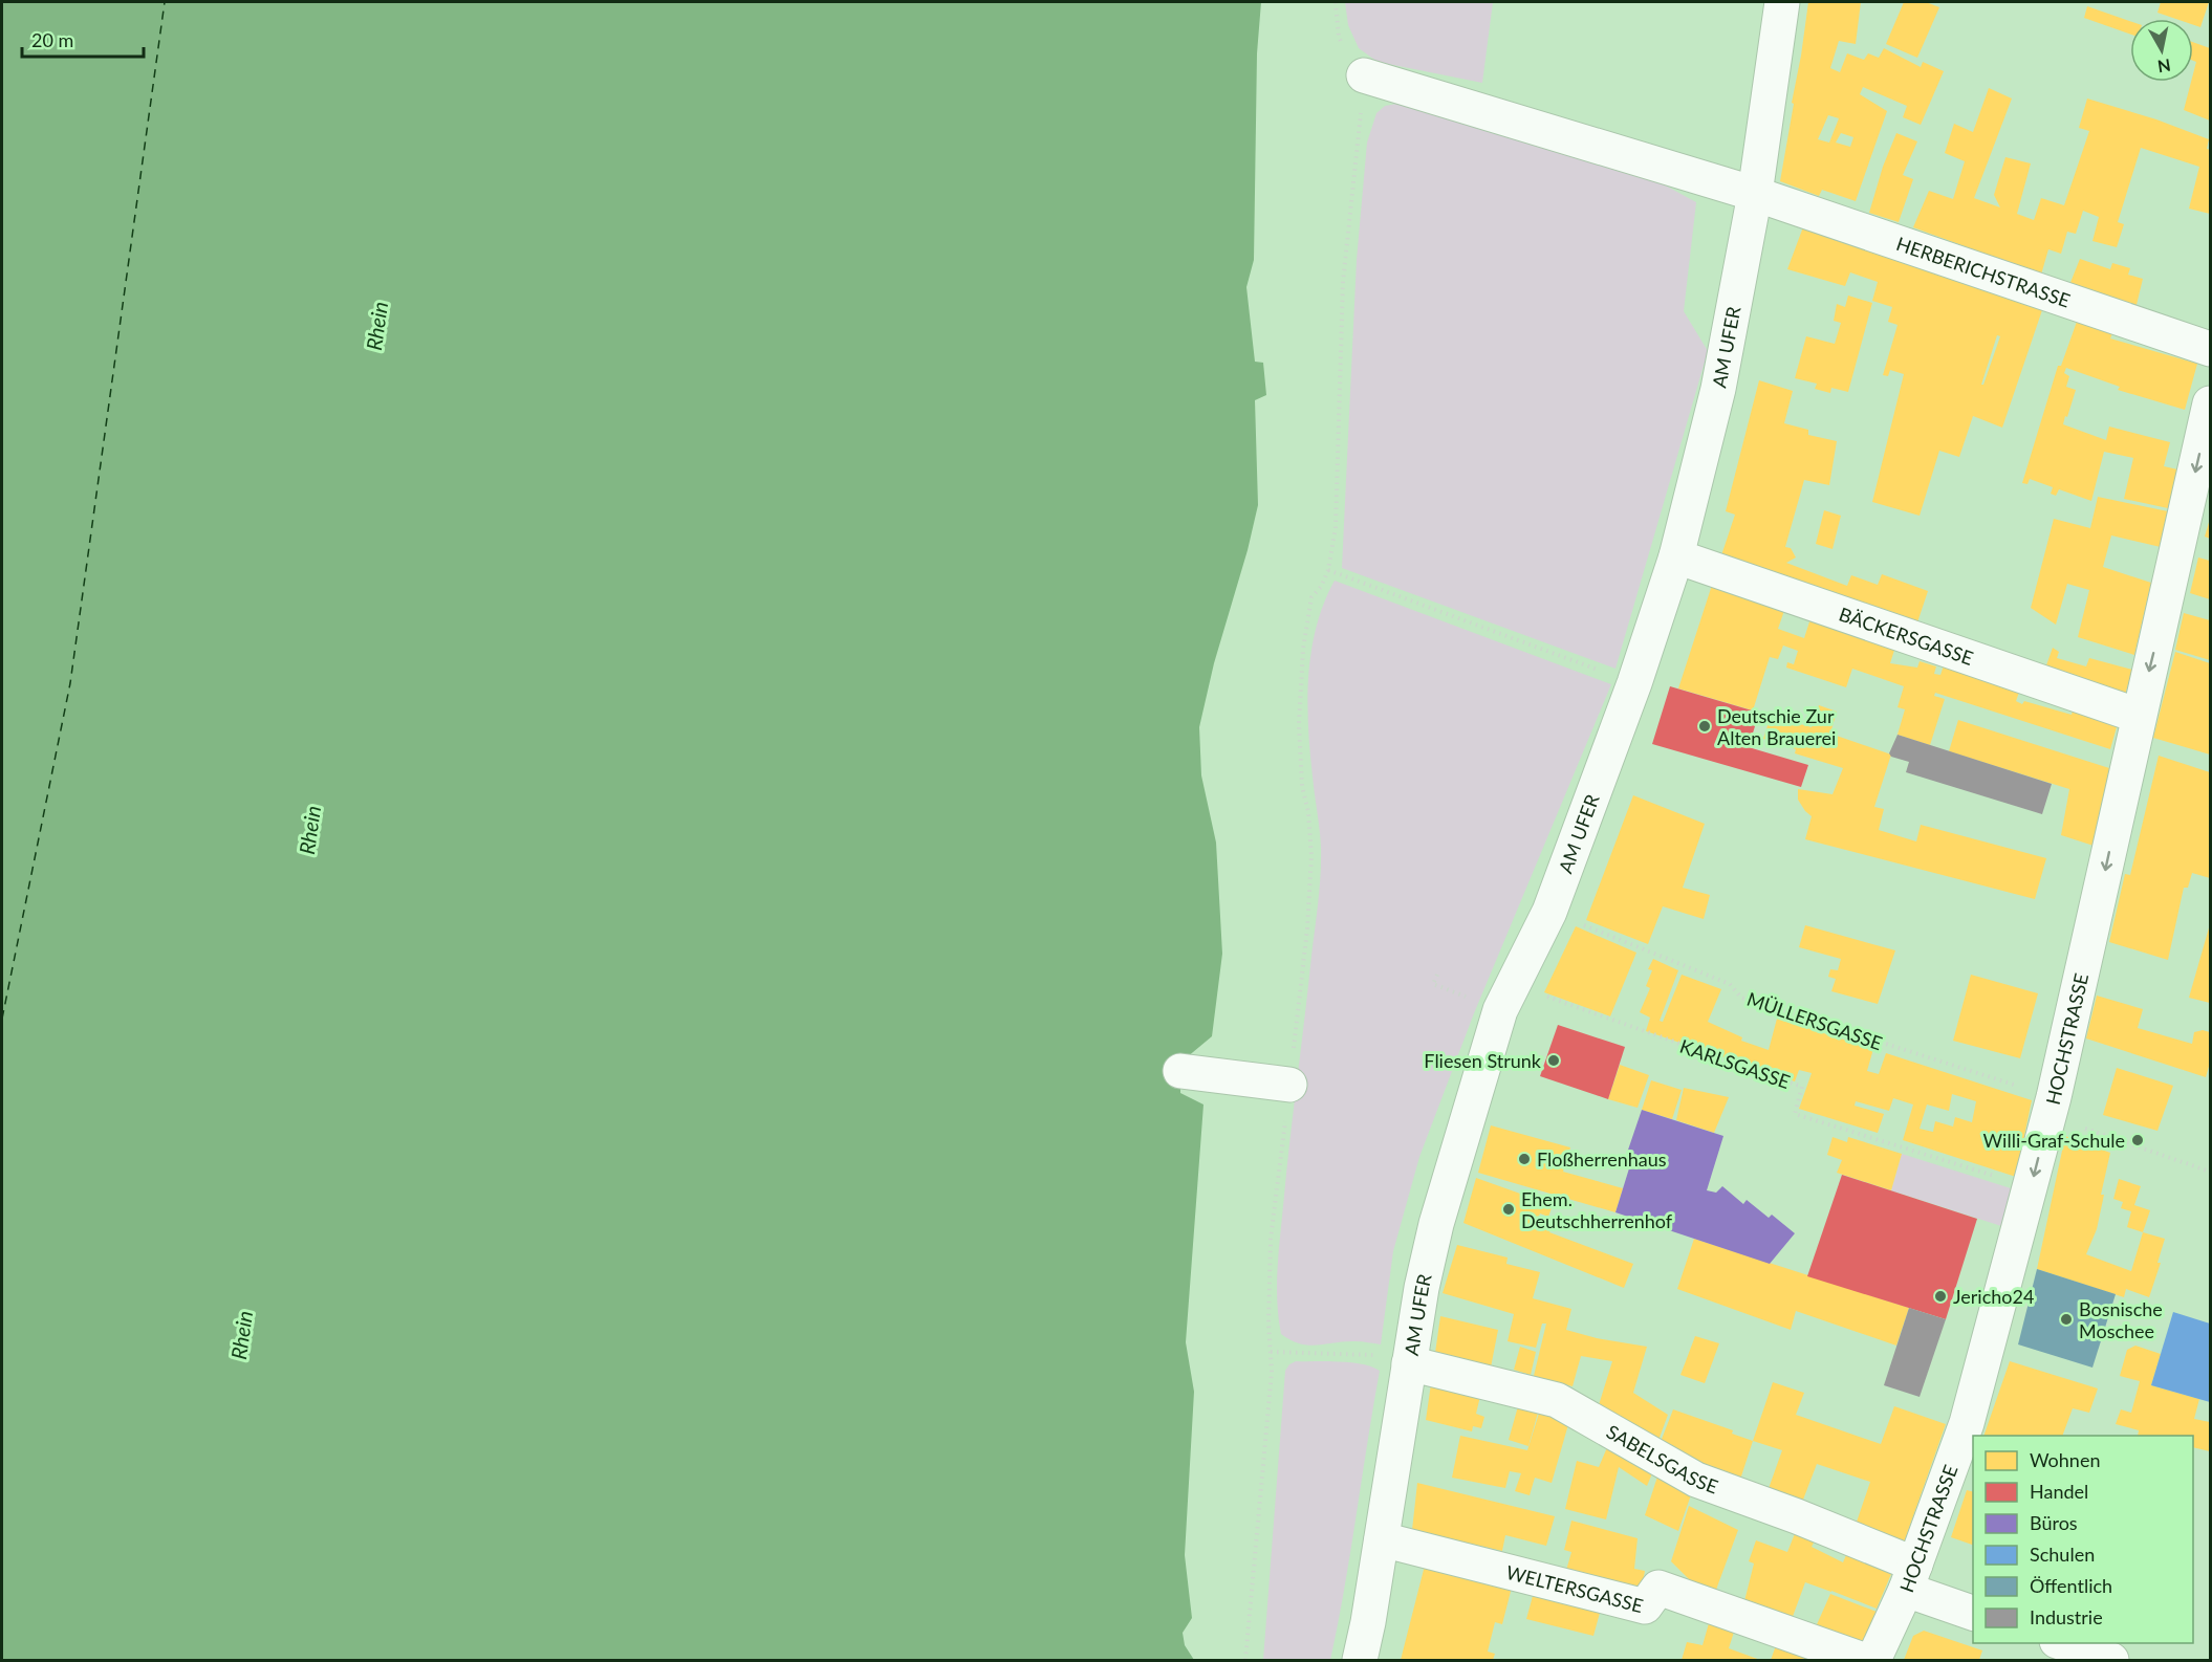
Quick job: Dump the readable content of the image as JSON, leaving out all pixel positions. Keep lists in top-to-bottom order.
{
  "streets": {
    "street": [
      "HERBERICHSTRASSE",
      "AM UFER",
      "BÄCKERSGASSE",
      "HOCHSTRASSE",
      "SABELSGASSE",
      "WELTERSGASSE"
    ],
    "path": ["MÜLLERSGASSE", "KARLSGASSE"]
  },
  "crossings": [
    ["HERBERICHSTRASSE", "AM UFER"],
    ["AM UFER", "BÄCKERSGASSE"],
    ["AM UFER", "MÜLLERSGASSE"],
    ["AM UFER", "KARLSGASSE"],
    ["AM UFER", "SABELSGASSE"],
    ["AM UFER", "WELTERSGASSE"],
    ["BÄCKERSGASSE", "HOCHSTRASSE"],
    ["MÜLLERSGASSE", "HOCHSTRASSE"],
    ["HOCHSTRASSE", "KARLSGASSE"],
    ["HOCHSTRASSE", "SABELSGASSE"]
  ],
  "one_way": ["HOCHSTRASSE"],
  "water": ["Rhein"],
  "places": [
    "Deutschie Zur Alten Brauerei",
    "Fliesen Strunk",
    "Willi-Graf-Schule",
    "Floßherrenhaus",
    "Ehem. Deutschherrenhof",
    "Jericho24",
    "Bosnische Moschee"
  ],
  "legend": [
    "Wohnen",
    "Handel",
    "Büros",
    "Schulen",
    "Öffentlich",
    "Industrie"
  ],
  "scale_bar": "20 m",
  "north": "bottom"
}
